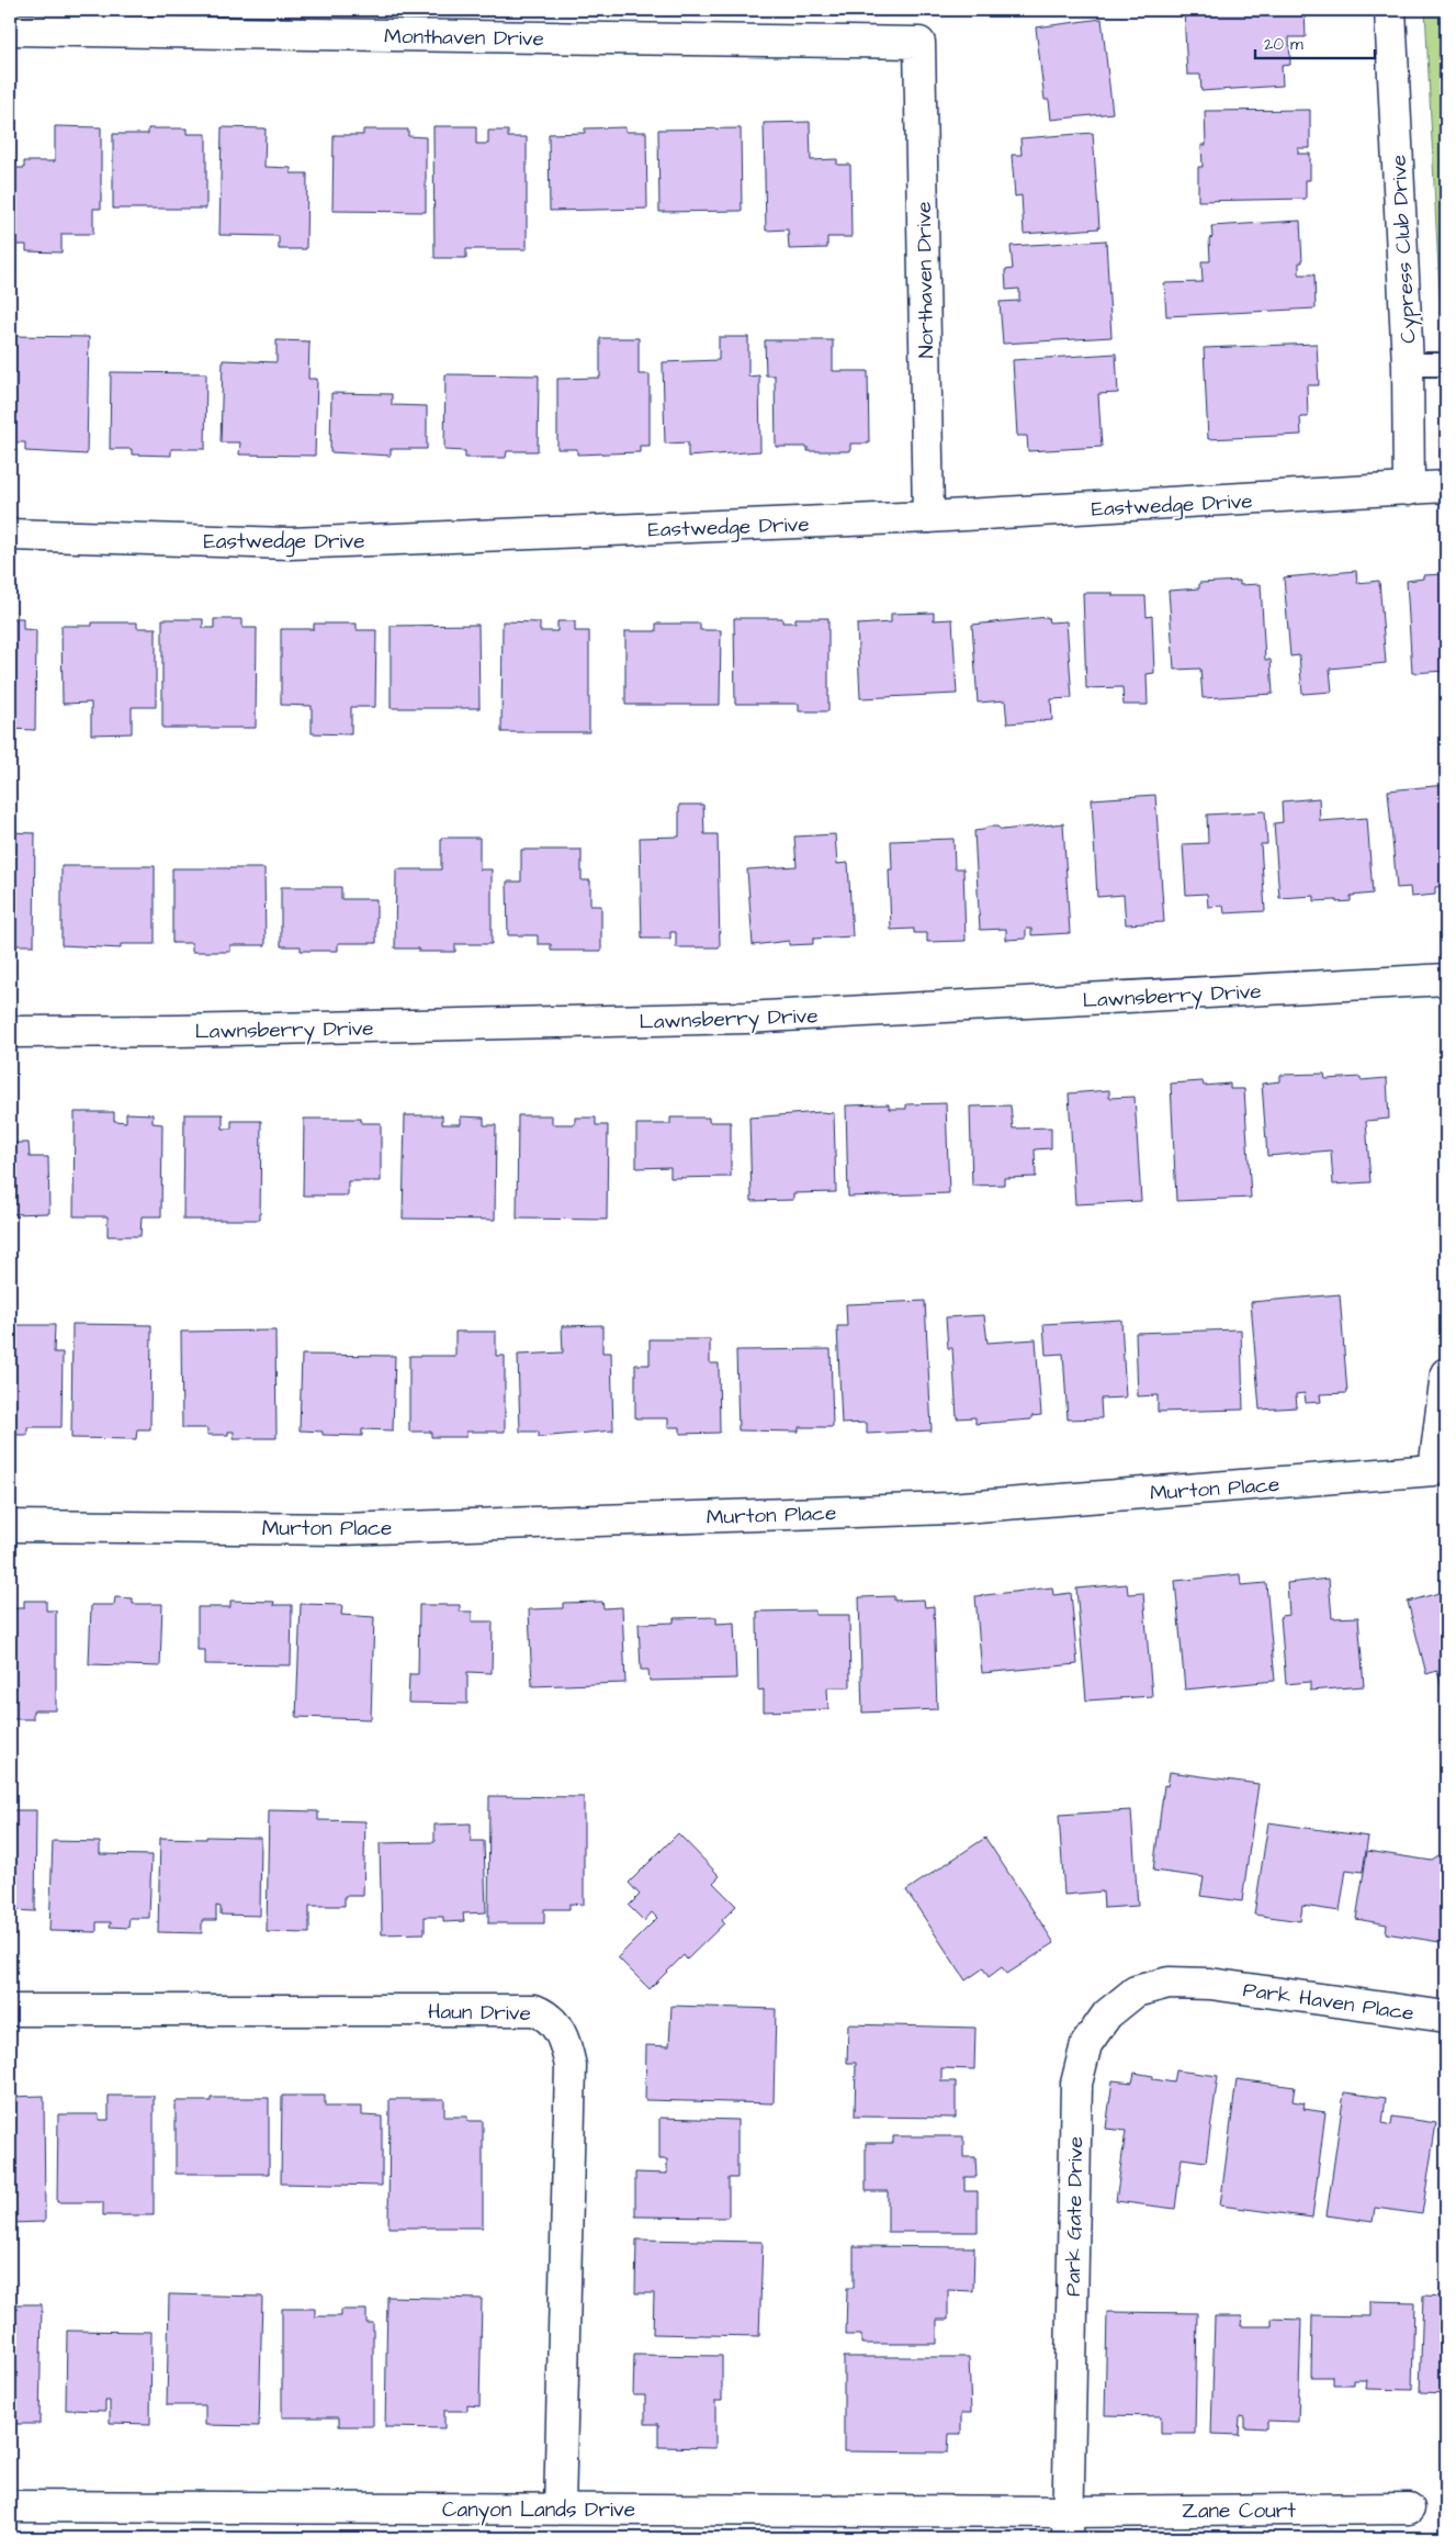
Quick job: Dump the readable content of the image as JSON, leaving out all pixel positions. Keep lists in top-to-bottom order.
{
  "streets": {
    "street": [
      "Monthaven Drive",
      "Cypress Club Drive",
      "Northaven Drive",
      "Eastwedge Drive",
      "Lawnsberry Drive",
      "Murton Place",
      "Park Haven Place",
      "Haun Drive",
      "Park Gate Drive",
      "Canyon Lands Drive",
      "Zane Court"
    ]
  },
  "crossings": [
    ["Monthaven Drive", "Northaven Drive"],
    ["Cypress Club Drive", "Eastwedge Drive"],
    ["Northaven Drive", "Eastwedge Drive"],
    ["Park Haven Place", "Park Gate Drive"],
    ["Haun Drive", "Canyon Lands Drive"],
    ["Park Gate Drive", "Canyon Lands Drive"],
    ["Park Gate Drive", "Zane Court"],
    ["Canyon Lands Drive", "Zane Court"]
  ],
  "scale_bar": "20 m"
}
